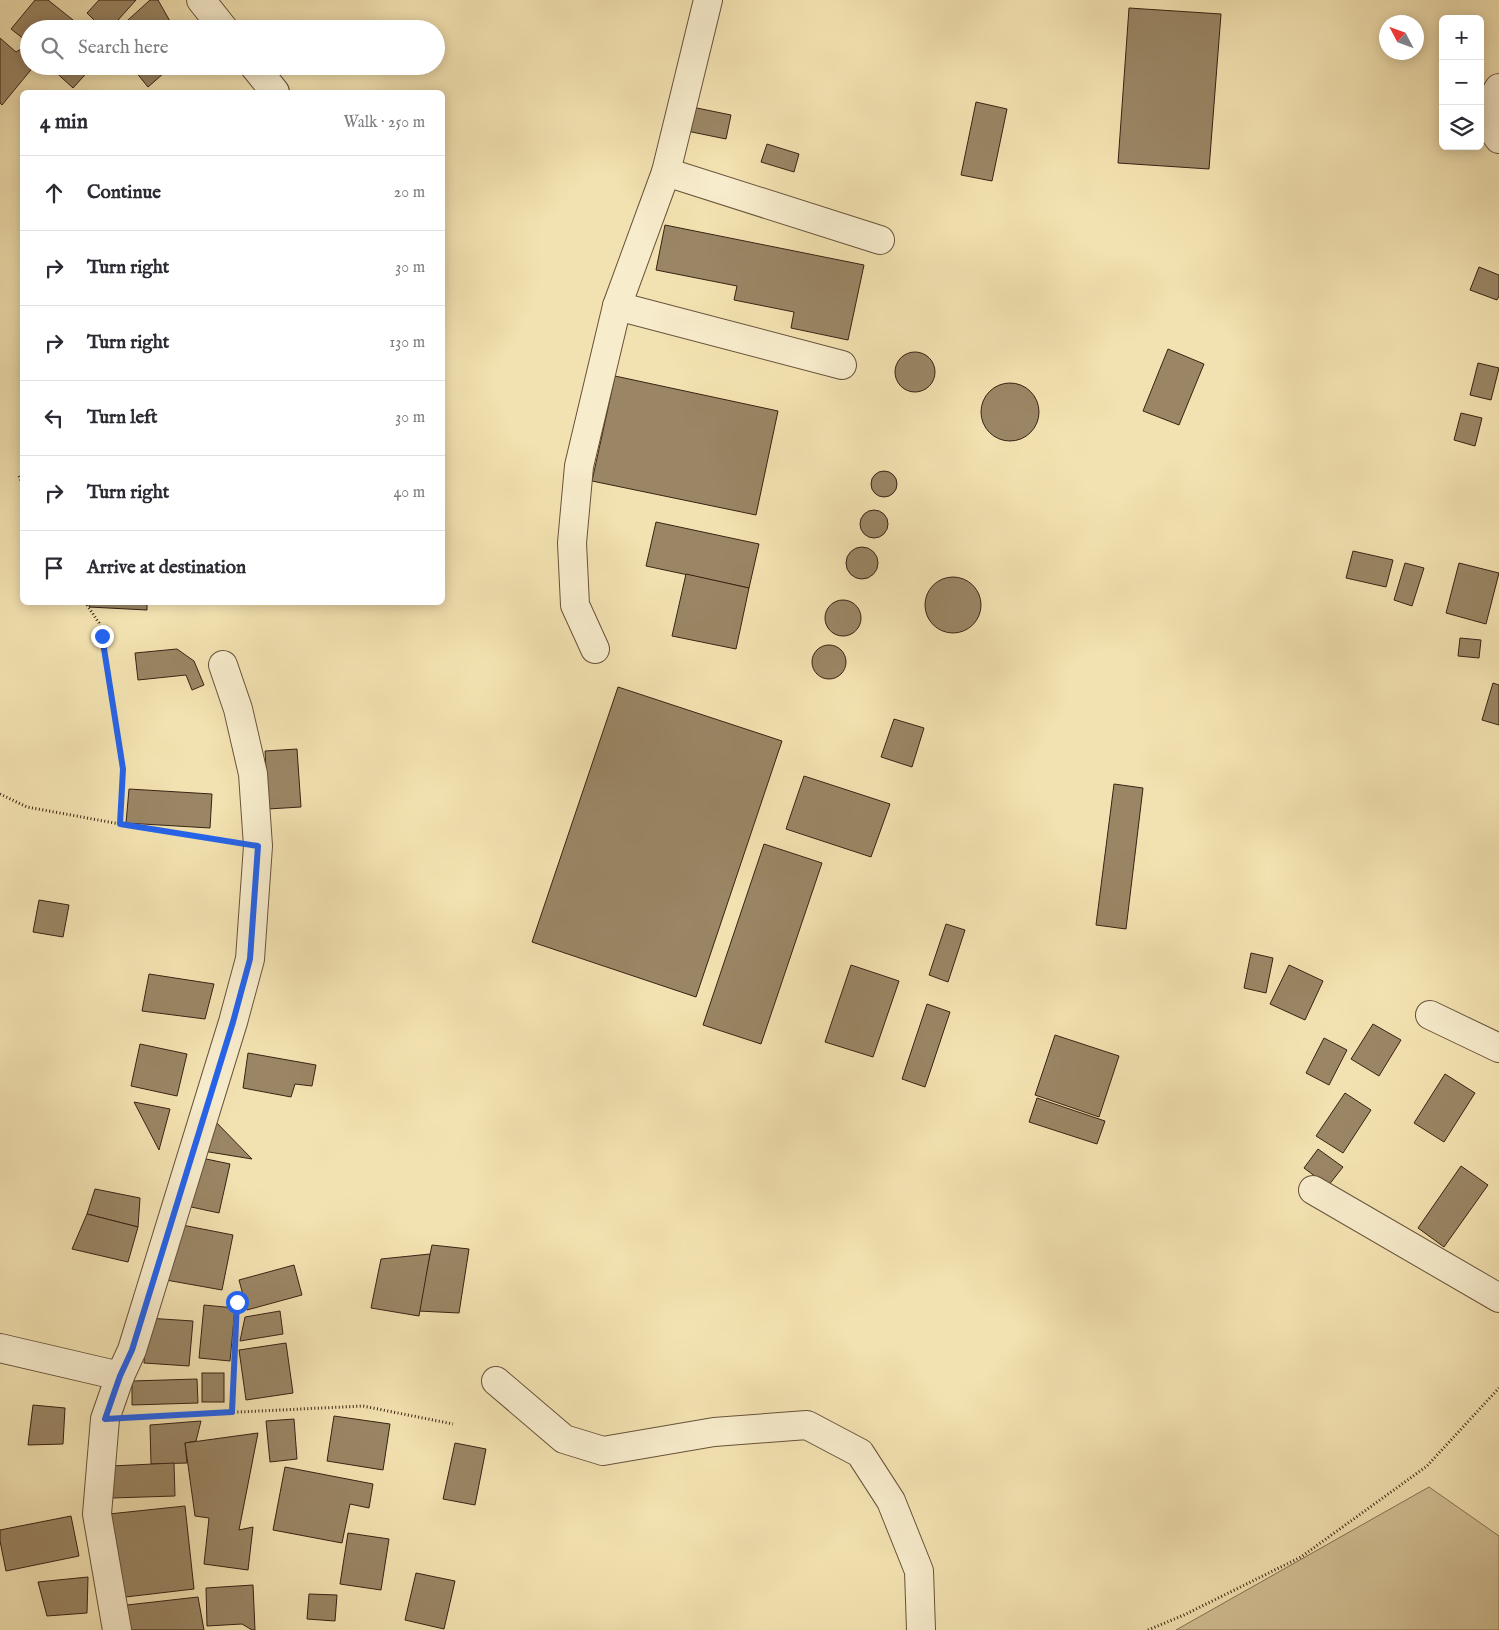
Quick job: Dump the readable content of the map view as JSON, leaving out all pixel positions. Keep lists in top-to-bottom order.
{
  "north": "top left",
  "page": {
    "map_buttons": ["+", "−"],
    "search": "Search here",
    "heading": ["4 min", "Walk · 250 m"],
    "list": [
      ["Continue", "20 m"],
      ["Turn right", "30 m"],
      ["Turn right", "130 m"],
      ["Turn left", "30 m"],
      ["Turn right", "40 m"],
      "Arrive at destination"
    ]
  }
}
